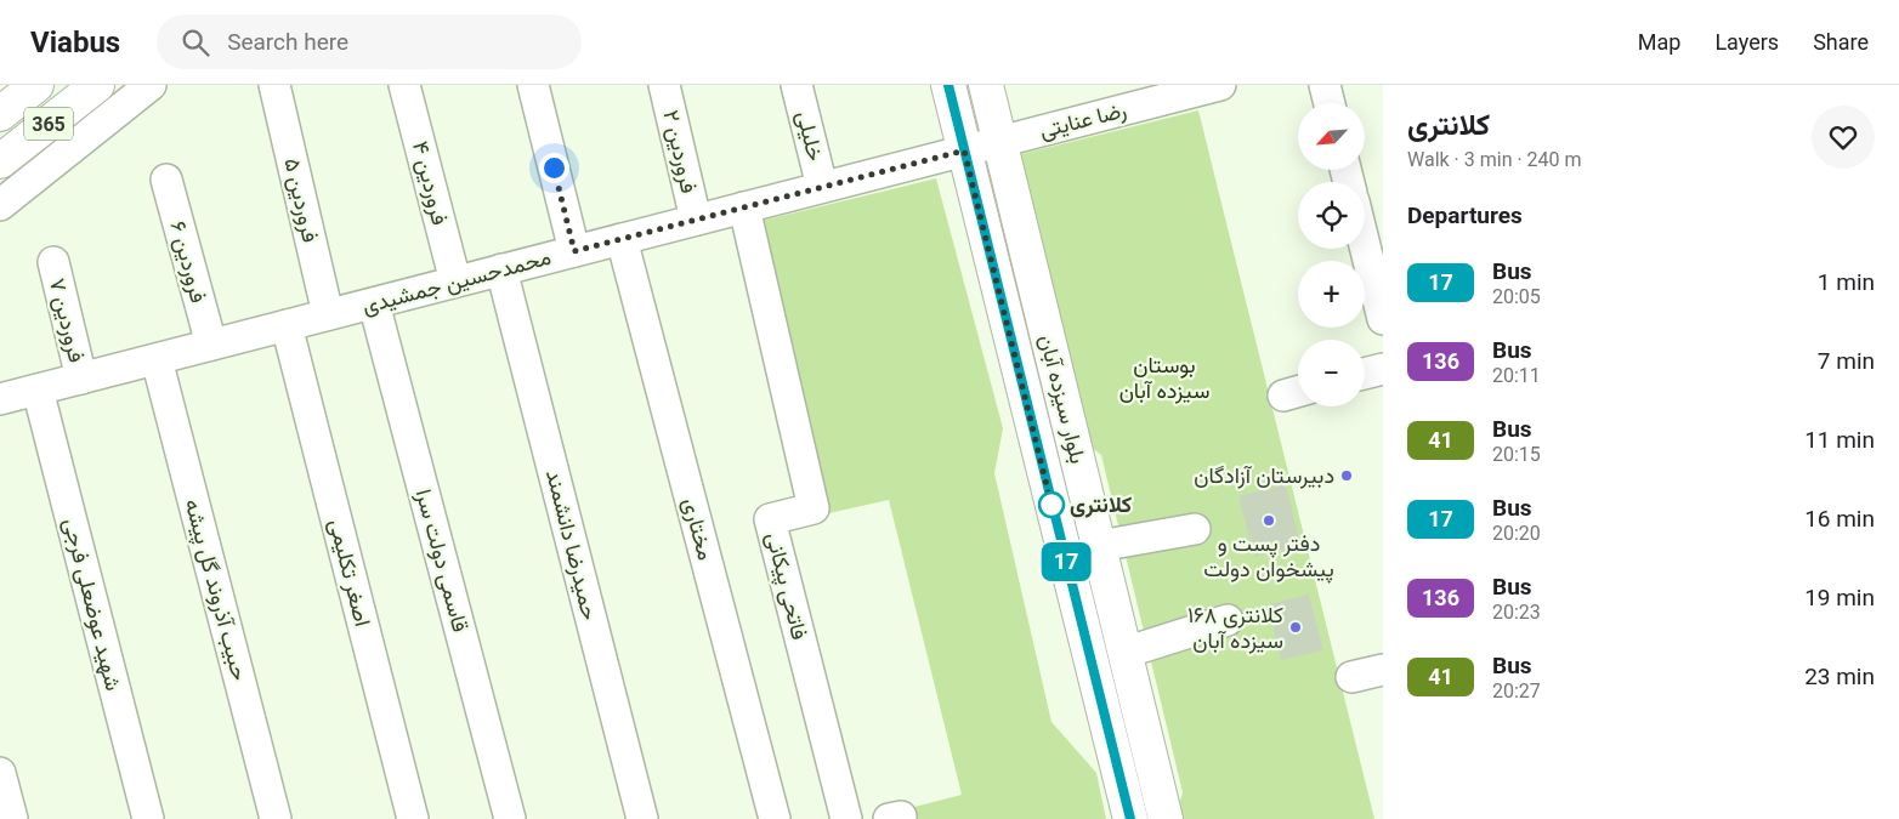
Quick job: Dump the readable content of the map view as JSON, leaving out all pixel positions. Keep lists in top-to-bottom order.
{
  "streets": {
    "main road": ["365", "بلوار سیزده آبان"],
    "street": [
      "رضا عنایتی",
      "خلیلی",
      "فروردین ۲",
      "فروردین ۴",
      "فروردین ۵",
      "فروردین ۶",
      "محمدحسین جمشیدی",
      "فروردین ۷",
      "مختاری",
      "حمیدرضا دانشمند",
      "قاسمی دولت سرا",
      "اصغر تکلیمی",
      "فاتحی پیکانی",
      "حبیب آذروند گل پیشه",
      "شهید عوضعلی فرجی"
    ]
  },
  "crossings": [
    ["رضا عنایتی", "محمدحسین جمشیدی"],
    ["رضا عنایتی", "بلوار سیزده آبان"],
    ["خلیلی", "محمدحسین جمشیدی"],
    ["فروردین ۲", "محمدحسین جمشیدی"],
    ["فروردین ۴", "محمدحسین جمشیدی"],
    ["فروردین ۵", "محمدحسین جمشیدی"],
    ["فروردین ۶", "محمدحسین جمشیدی"],
    ["محمدحسین جمشیدی", "فروردین ۷"],
    ["محمدحسین جمشیدی", "بلوار سیزده آبان"],
    ["محمدحسین جمشیدی", "مختاری"],
    ["محمدحسین جمشیدی", "حمیدرضا دانشمند"],
    ["محمدحسین جمشیدی", "قاسمی دولت سرا"],
    ["محمدحسین جمشیدی", "اصغر تکلیمی"],
    ["محمدحسین جمشیدی", "فاتحی پیکانی"],
    ["محمدحسین جمشیدی", "حبیب آذروند گل پیشه"],
    ["محمدحسین جمشیدی", "شهید عوضعلی فرجی"]
  ],
  "parks": ["بوستان سیزده آبان"],
  "places": [
    "دبیرستان آزادگان",
    "کلانتری",
    "دفتر پست و پیشخوان دولت",
    "کلانتری ۱۶۸ سیزده آبان"
  ],
  "lines": ["bus line 17"],
  "north": "bottom left",
  "page": {
    "header": "Viabus",
    "search": "Search here",
    "nav": ["Map", "Layers", "Share"],
    "on_map": "17",
    "heading": [
      ["کلانتری", "Walk · 3 min · 240 m"],
      "Departures"
    ],
    "map_buttons": ["+", "−"],
    "list": [
      {
        "mark": "17",
        "name": "Bus",
        "note": "20:05",
        "value": "1 min"
      },
      {
        "mark": "136",
        "name": "Bus",
        "note": "20:11",
        "value": "7 min"
      },
      {
        "mark": "41",
        "name": "Bus",
        "note": "20:15",
        "value": "11 min"
      },
      {
        "mark": "17",
        "name": "Bus",
        "note": "20:20",
        "value": "16 min"
      },
      {
        "mark": "136",
        "name": "Bus",
        "note": "20:23",
        "value": "19 min"
      },
      {
        "mark": "41",
        "name": "Bus",
        "note": "20:27",
        "value": "23 min"
      }
    ]
  }
}
